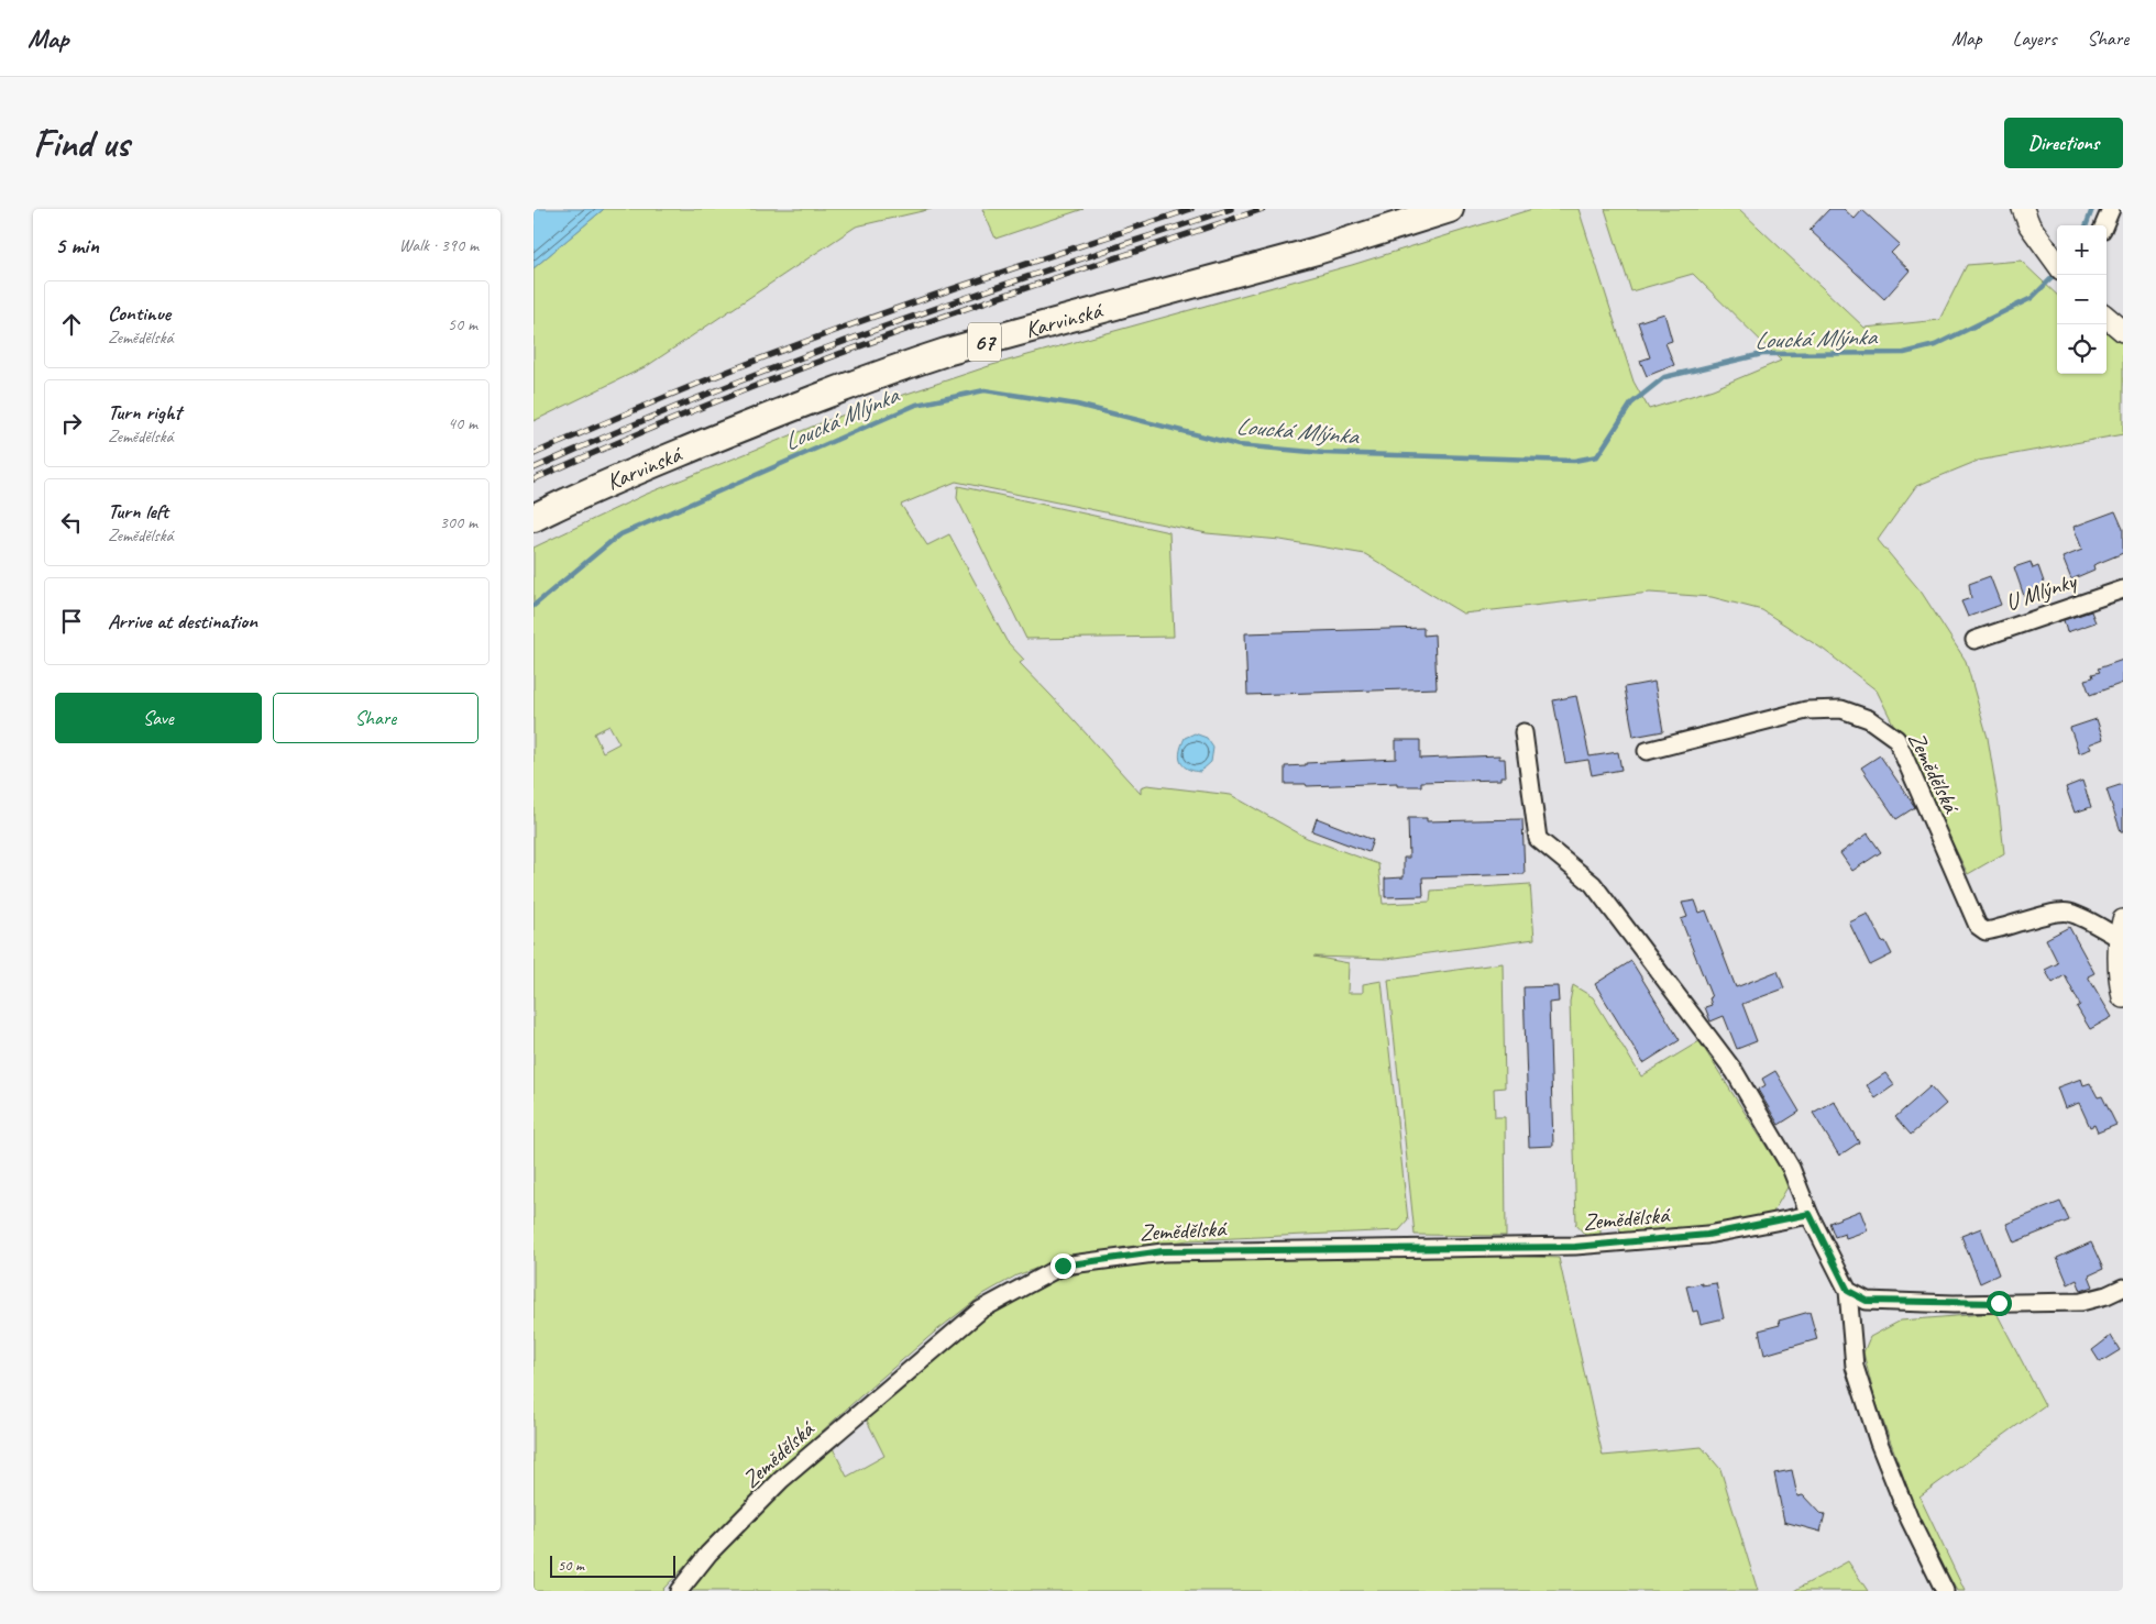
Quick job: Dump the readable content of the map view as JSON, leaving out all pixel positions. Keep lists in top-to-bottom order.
{
  "streets": {
    "main road": ["Karvinská", "67"],
    "street": ["U Mlýnky", "Zemědělská"]
  },
  "water": ["Loucká Mlýnka"],
  "scale_bar": "50 m",
  "page": {
    "header": "Map",
    "nav": ["Map", "Layers", "Share"],
    "buttons": [
      "Directions",
      ["Save", "Share"]
    ],
    "title": "Find us",
    "heading": ["5 min", "Walk · 390 m"],
    "map_buttons": ["+", "−"],
    "list": [
      ["Continue", "Zemědělská", "50 m"],
      ["Turn right", "Zemědělská", "40 m"],
      ["Turn left", "Zemědělská", "300 m"],
      "Arrive at destination"
    ],
    "scale": "50 m"
  }
}
